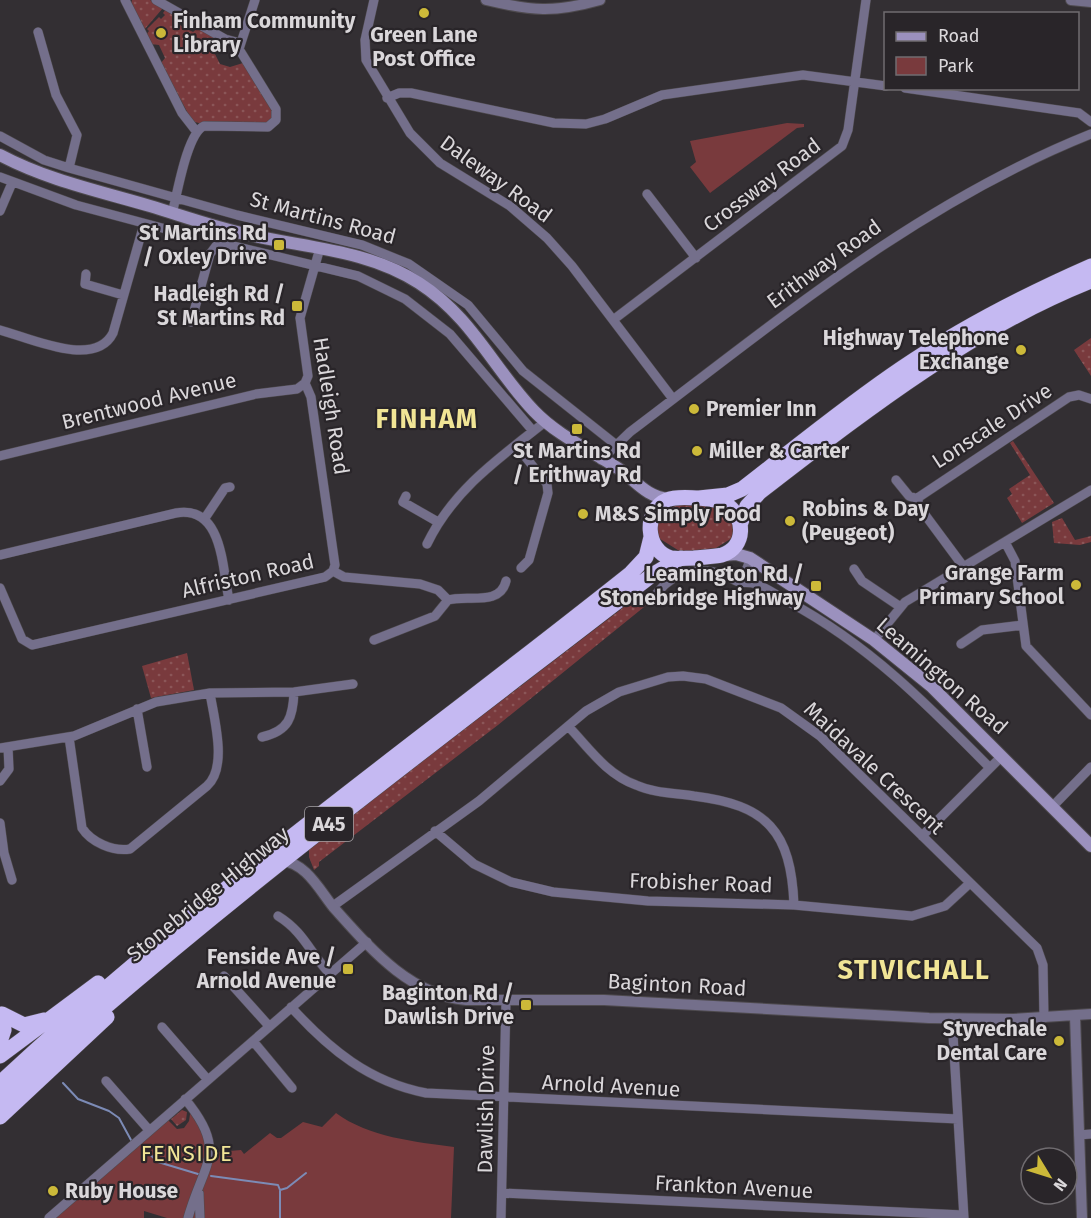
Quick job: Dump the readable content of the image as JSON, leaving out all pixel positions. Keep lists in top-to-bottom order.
{
  "streets": {
    "highway": ["A45", "Stonebridge Highway"],
    "main road": ["St Martins Road", "Leamington Road"],
    "street": [
      "Daleway Road",
      "Crossway Road",
      "Erithway Road",
      "Brentwood Avenue",
      "Hadleigh Road",
      "Lonscale Drive",
      "Alfriston Road",
      "Maidavale Crescent",
      "Frobisher Road",
      "Baginton Road",
      "Arnold Avenue",
      "Dawlish Drive",
      "Frankton Avenue"
    ]
  },
  "crossings": [
    ["Daleway Road", "Crossway Road"],
    ["Daleway Road", "Erithway Road"],
    ["St Martins Road", "Erithway Road"],
    ["St Martins Road", "Hadleigh Road"],
    ["St Martins Road", "Leamington Road"],
    ["St Martins Road", "Stonebridge Highway"],
    ["Brentwood Avenue", "Hadleigh Road"],
    ["Hadleigh Road", "Alfriston Road"],
    ["Leamington Road", "Stonebridge Highway"],
    ["Maidavale Crescent", "Frobisher Road"],
    ["Maidavale Crescent", "Baginton Road"],
    ["A45", "Stonebridge Highway"],
    ["Stonebridge Highway", "Baginton Road"],
    ["Baginton Road", "Dawlish Drive"],
    ["Arnold Avenue", "Dawlish Drive"],
    ["Dawlish Drive", "Frankton Avenue"]
  ],
  "districts": ["FINHAM", "STIVICHALL", "FENSIDE"],
  "places": {
    "other": [
      "Green Lane Post Office",
      "Finham Community Library",
      "Highway Telephone Exchange",
      "Premier Inn",
      "Miller & Carter",
      "M&S Simply Food",
      "Robins & Day (Peugeot)",
      "Grange Farm Primary School",
      "Styvechale Dental Care",
      "Ruby House"
    ],
    "transit": [
      "St Martins Rd / Oxley Drive",
      "Hadleigh Rd / St Martins Rd",
      "St Martins Rd / Erithway Rd",
      "Leamington Rd / Stonebridge Highway",
      "Fenside Ave / Arnold Avenue",
      "Baginton Rd / Dawlish Drive"
    ]
  },
  "legend": ["Road", "Park"],
  "north": "bottom right"
}
